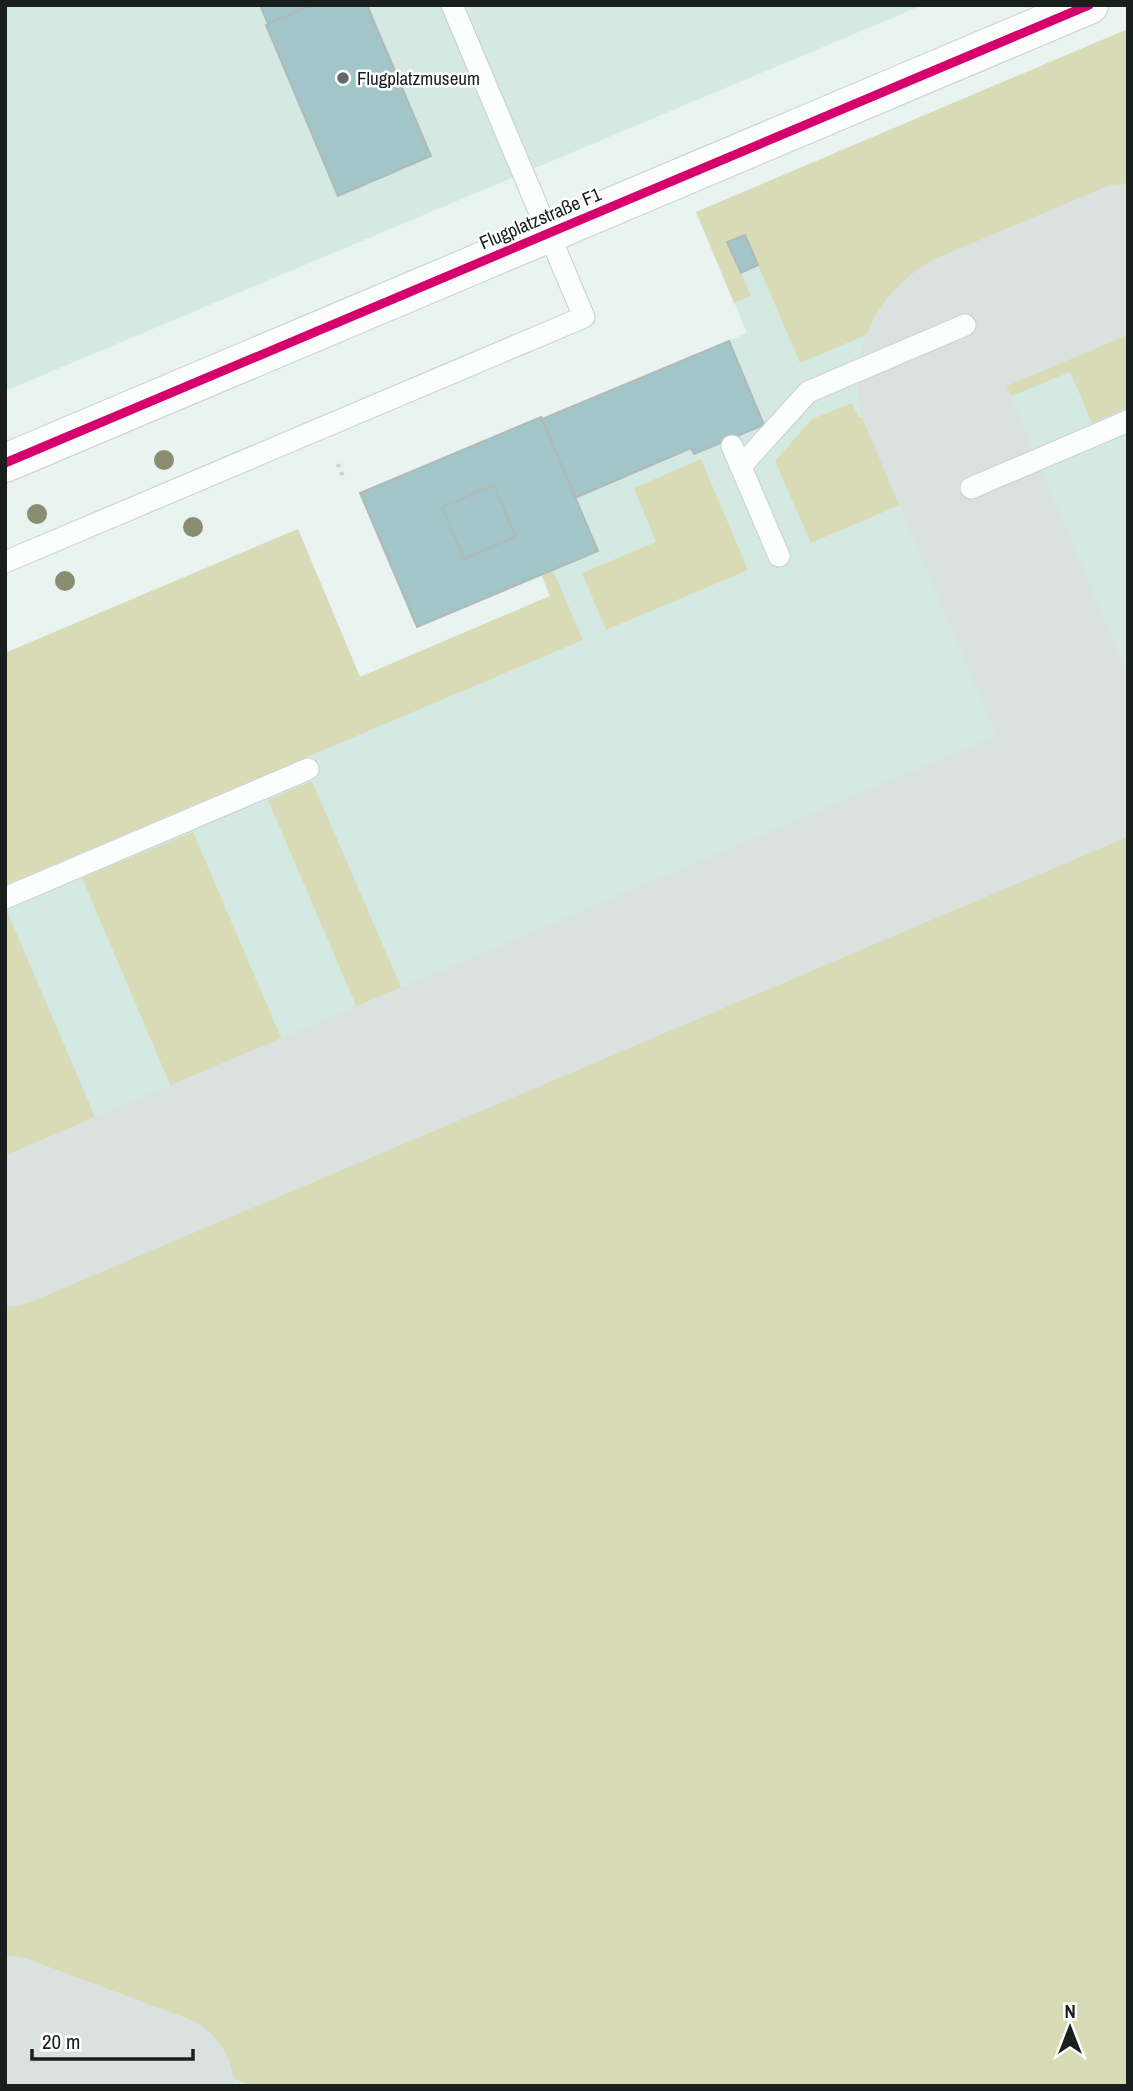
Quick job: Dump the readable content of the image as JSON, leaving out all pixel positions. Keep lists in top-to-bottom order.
{
  "streets": {
    "street": ["Flugplatzstraße F1"]
  },
  "places": ["Flugplatzmuseum"],
  "scale_bar": "20 m",
  "north": "top"
}
